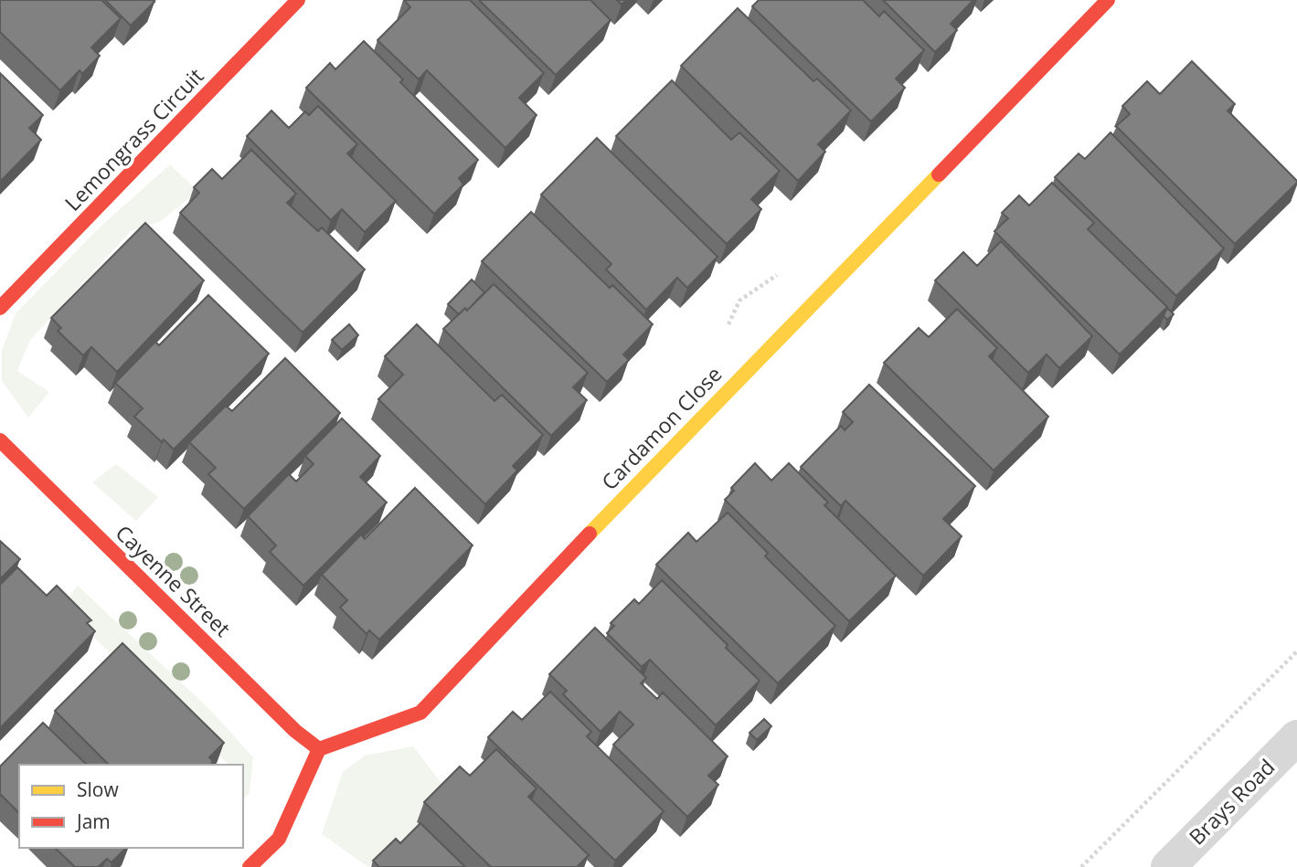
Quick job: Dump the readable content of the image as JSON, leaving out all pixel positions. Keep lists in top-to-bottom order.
{
  "streets": {
    "street": [
      "Lemongrass Circuit",
      "Cardamon Close",
      "Cayenne Street",
      "Brays Road"
    ]
  },
  "crossings": [
    ["Cardamon Close", "Cayenne Street"]
  ],
  "legend": ["Slow", "Jam"]
}
